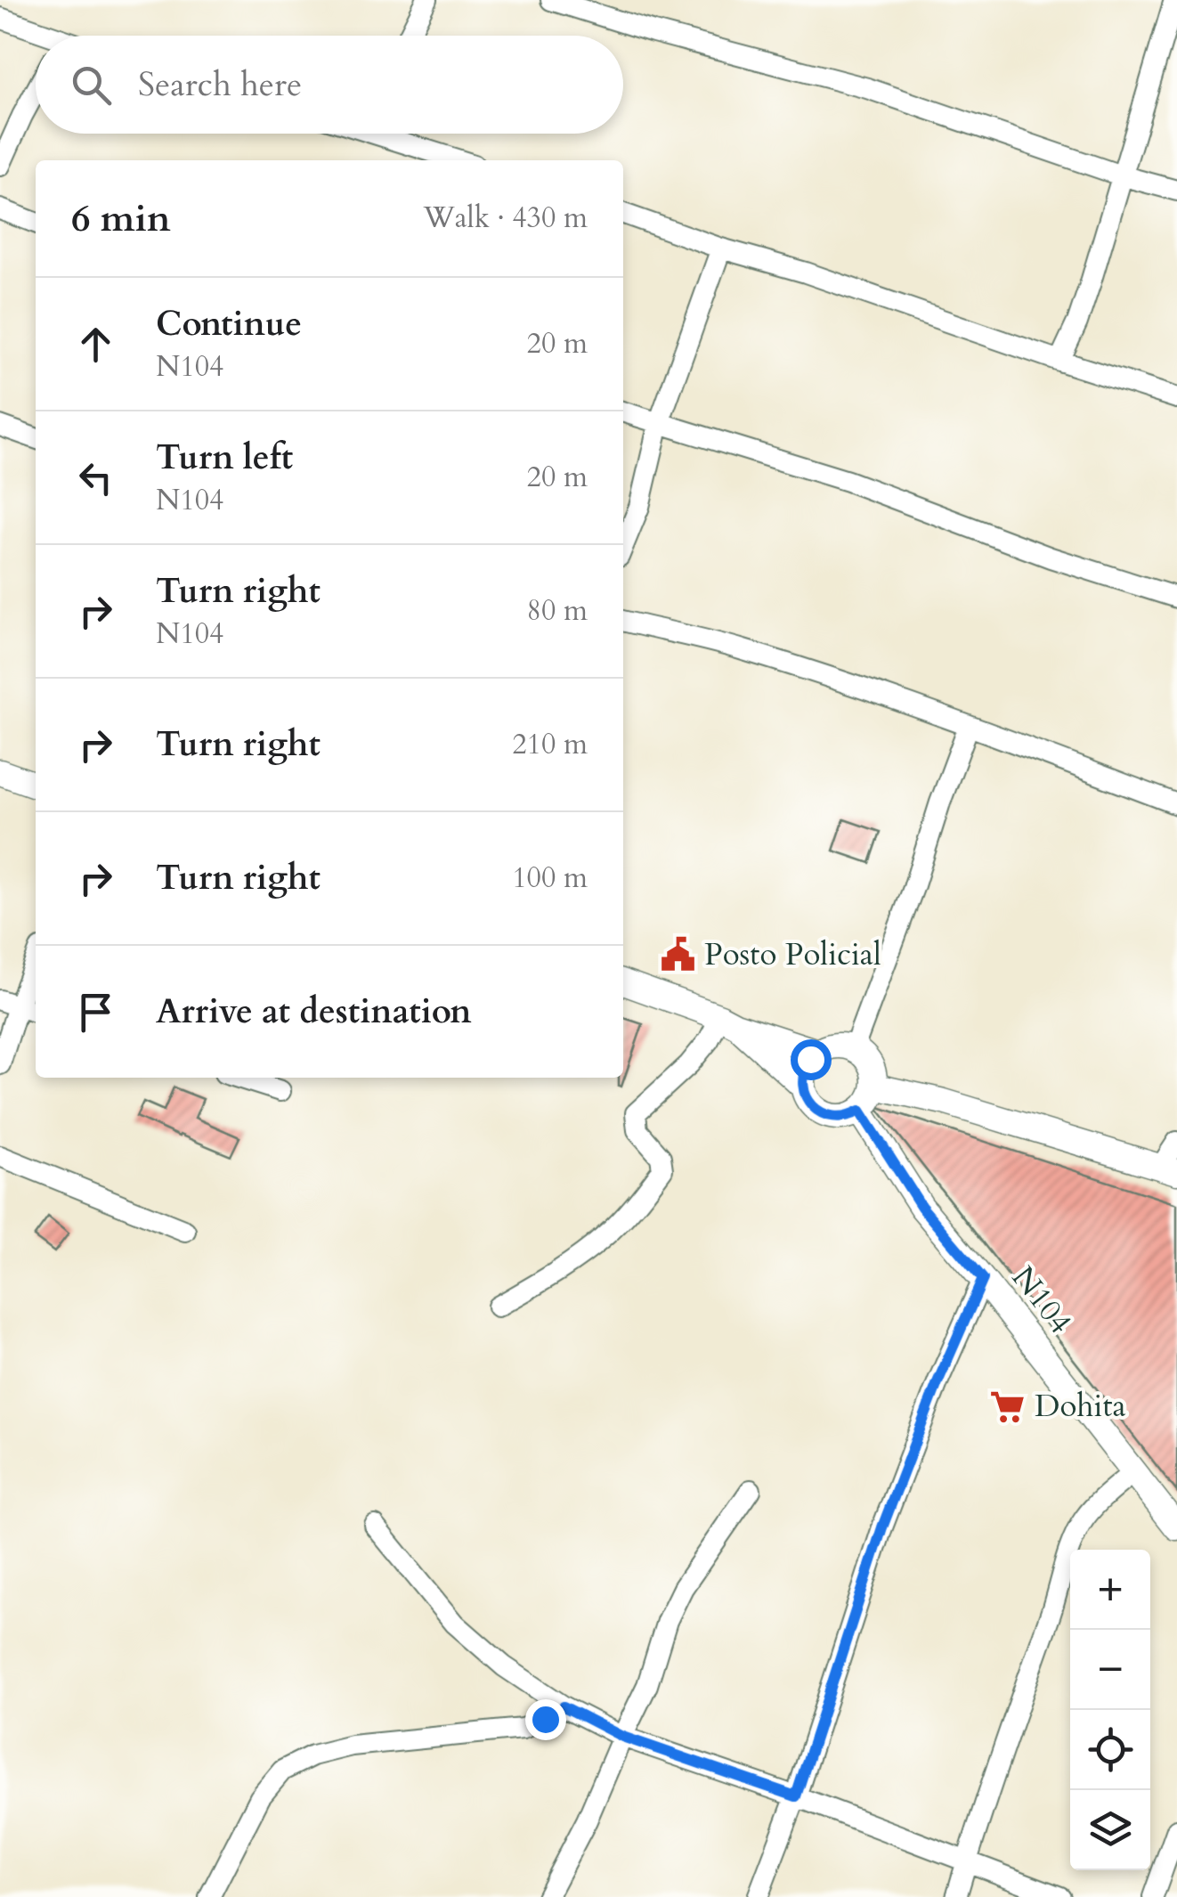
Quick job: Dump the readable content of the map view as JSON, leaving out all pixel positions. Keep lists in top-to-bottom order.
{
  "streets": {
    "main road": ["N104"]
  },
  "places": {
    "public building": ["Posto Policial"],
    "supermarket": ["Dohita"]
  },
  "page": {
    "search": "Search here",
    "heading": ["6 min", "Walk · 430 m"],
    "list": [
      ["Continue", "N104", "20 m"],
      ["Turn left", "N104", "20 m"],
      ["Turn right", "N104", "80 m"],
      ["Turn right", "210 m"],
      ["Turn right", "100 m"],
      "Arrive at destination"
    ],
    "map_buttons": ["+", "−"]
  }
}
